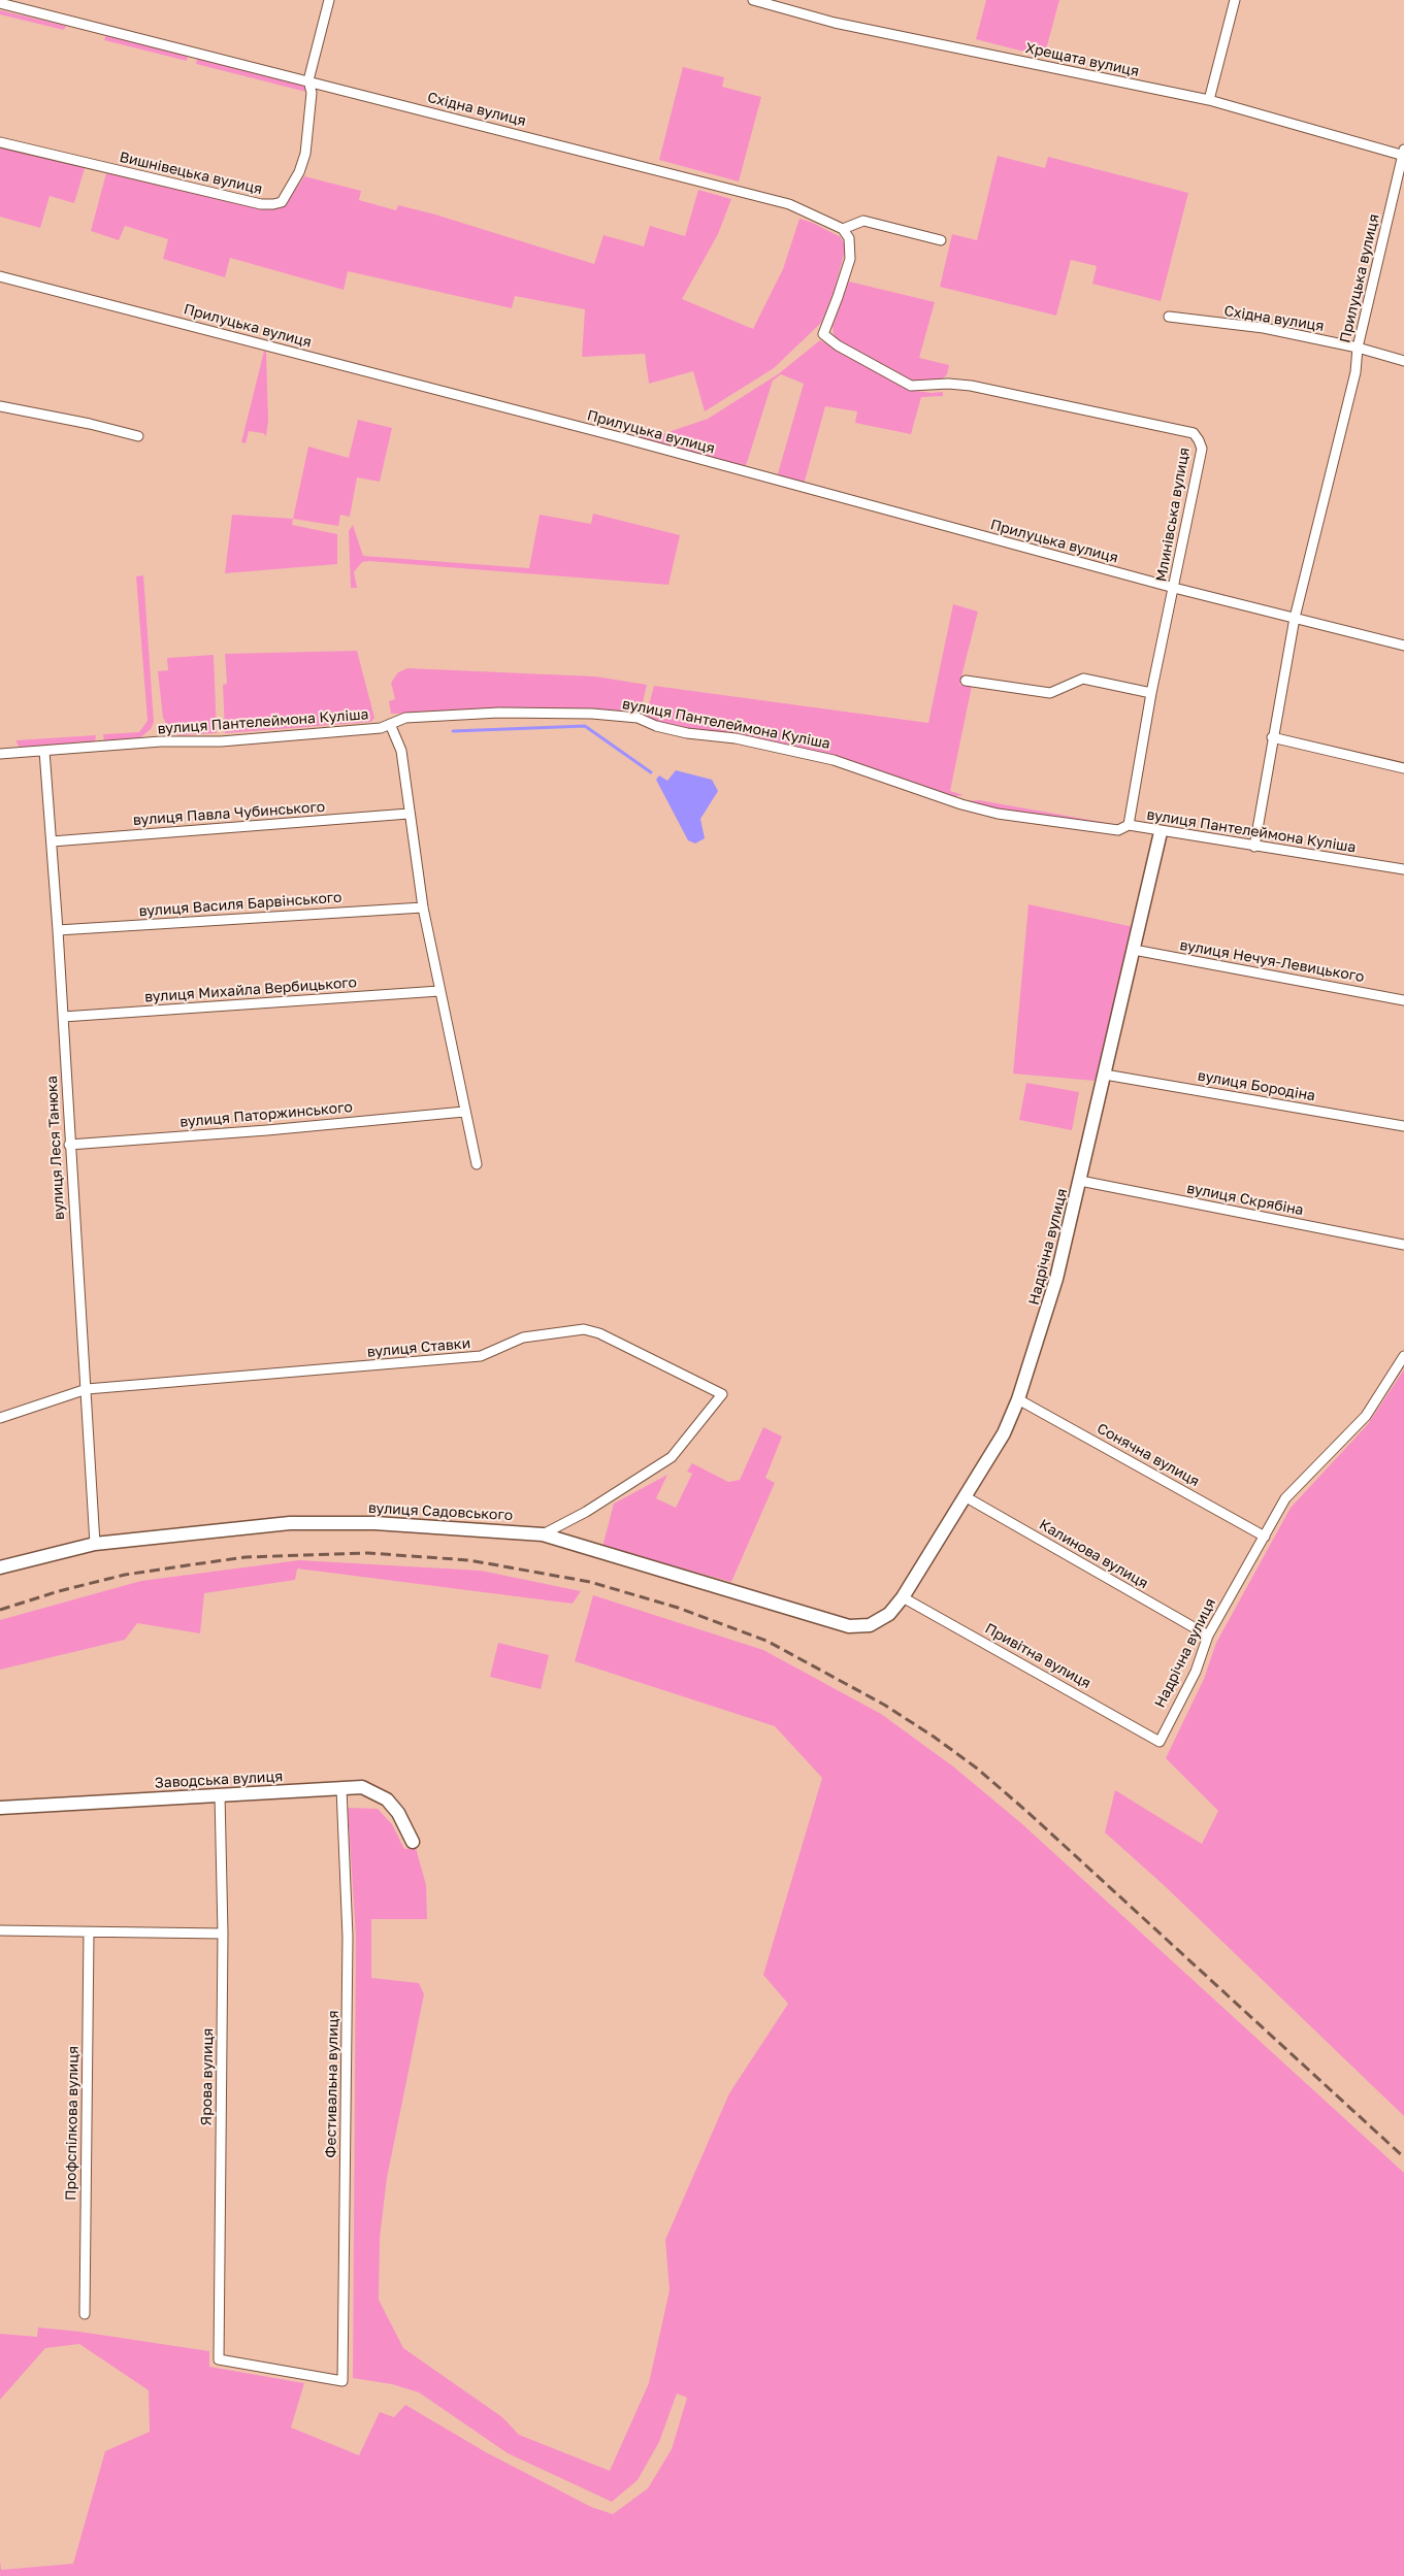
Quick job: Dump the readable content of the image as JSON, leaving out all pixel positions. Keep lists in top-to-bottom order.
{
  "streets": {
    "street": [
      "Хрещата вулиця",
      "Східна вулиця",
      "Вишнівецька вулиця",
      "Прилуцька вулиця",
      "Млинівська вулиця",
      "вулиця Пантелеймона Куліша",
      "вулиця Павла Чубинського",
      "вулиця Василя Барвінського",
      "вулиця Нечуя-Левицького",
      "вулиця Михайла Вербицького",
      "вулиця Бородіна",
      "вулиця Паторжинського",
      "вулиця Леся Танюка",
      "вулиця Скрябіна",
      "Надрічна вулиця",
      "вулиця Ставки",
      "Сонячна вулиця",
      "вулиця Садовського",
      "Калинова вулиця",
      "Привітна вулиця",
      "Заводська вулиця",
      "Ярова вулиця",
      "Фестивальна вулиця",
      "Профспілкова вулиця"
    ]
  },
  "crossings": [
    ["Хрещата вулиця", "Прилуцька вулиця"],
    ["Східна вулиця", "Вишнівецька вулиця"],
    ["Східна вулиця", "Прилуцька вулиця"],
    ["Східна вулиця", "Млинівська вулиця"],
    ["Прилуцька вулиця", "Млинівська вулиця"],
    ["Прилуцька вулиця", "вулиця Пантелеймона Куліша"],
    ["Млинівська вулиця", "вулиця Пантелеймона Куліша"],
    ["вулиця Пантелеймона Куліша", "вулиця Леся Танюка"],
    ["вулиця Пантелеймона Куліша", "Надрічна вулиця"],
    ["вулиця Павла Чубинського", "вулиця Леся Танюка"],
    ["вулиця Василя Барвінського", "вулиця Леся Танюка"],
    ["вулиця Нечуя-Левицького", "Надрічна вулиця"],
    ["вулиця Михайла Вербицького", "вулиця Леся Танюка"],
    ["вулиця Бородіна", "Надрічна вулиця"],
    ["вулиця Паторжинського", "вулиця Леся Танюка"],
    ["вулиця Леся Танюка", "вулиця Ставки"],
    ["вулиця Леся Танюка", "вулиця Садовського"],
    ["вулиця Скрябіна", "Надрічна вулиця"],
    ["Надрічна вулиця", "Сонячна вулиця"],
    ["Надрічна вулиця", "вулиця Садовського"],
    ["Надрічна вулиця", "Калинова вулиця"],
    ["Надрічна вулиця", "Привітна вулиця"],
    ["вулиця Ставки", "вулиця Садовського"],
    ["Заводська вулиця", "Ярова вулиця"],
    ["Заводська вулиця", "Фестивальна вулиця"],
    ["Ярова вулиця", "Фестивальна вулиця"]
  ]
}
